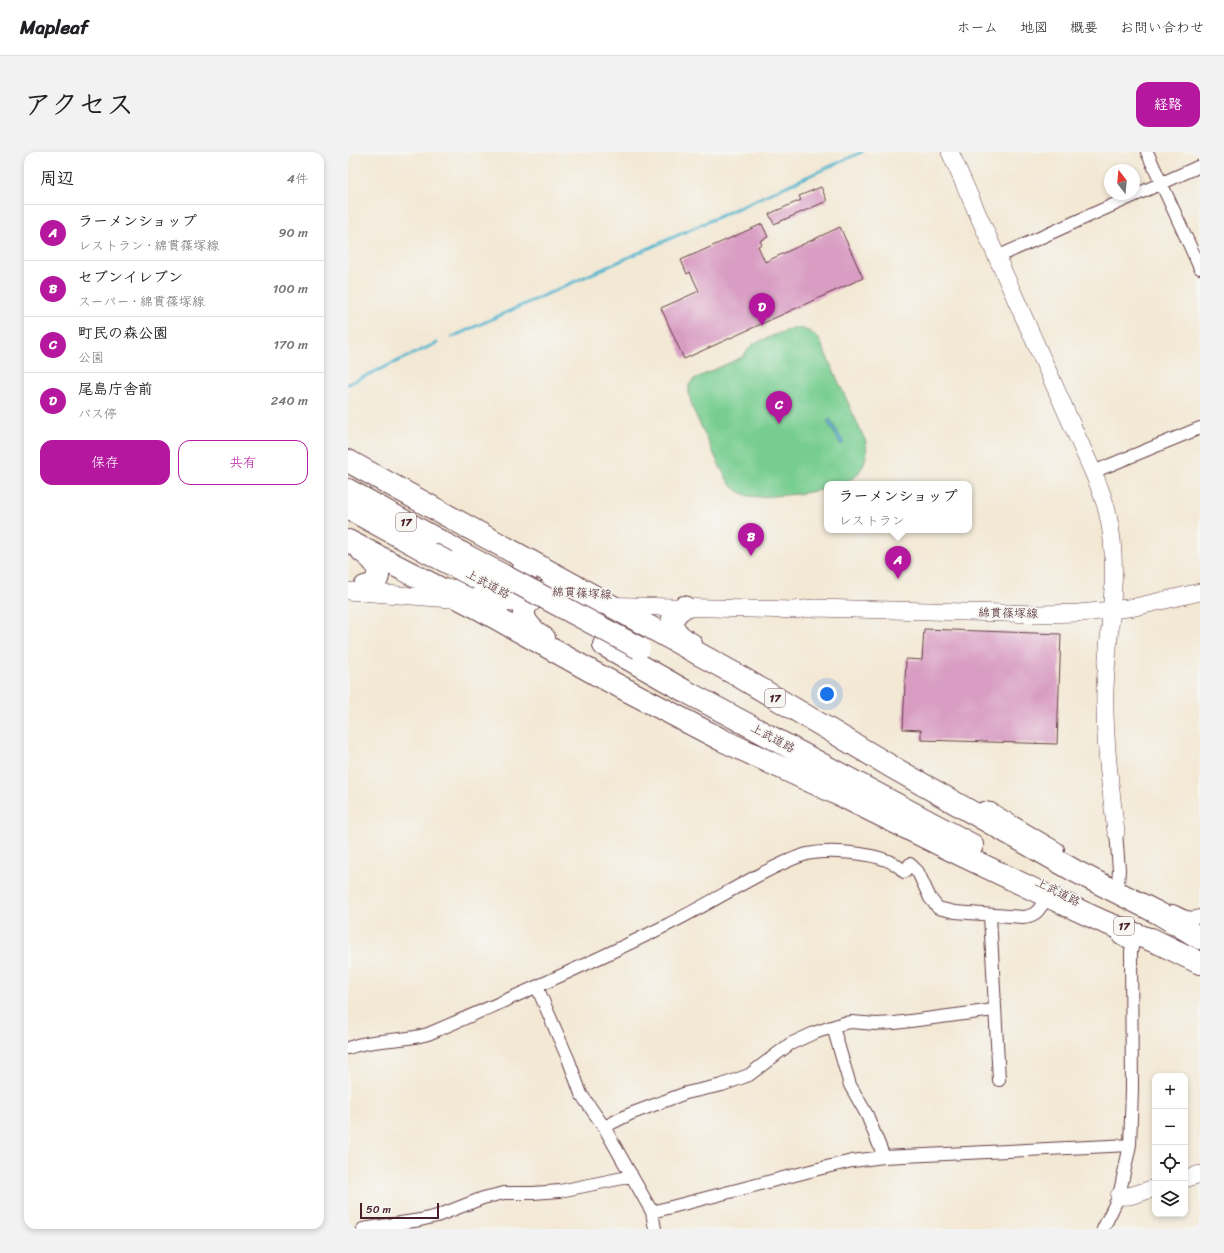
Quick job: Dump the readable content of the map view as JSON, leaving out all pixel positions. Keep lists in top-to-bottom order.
{
  "streets": {
    "highway": ["17", "上武道路"],
    "main road": ["綿貫篠塚線"]
  },
  "crossings": [
    ["17", "上武道路"],
    ["17", "綿貫篠塚線"]
  ],
  "scale_bar": "50 m",
  "north": "top",
  "page": {
    "header": "Mapleaf",
    "nav": [
      "ホーム",
      "地図",
      "概要",
      "お問い合わせ"
    ],
    "title": "アクセス",
    "buttons": [
      "経路",
      ["保存", "共有"]
    ],
    "heading": ["周辺", "4件"],
    "list": [
      {
        "mark": "A",
        "name": "ラーメンショップ",
        "note": "レストラン · 綿貫篠塚線",
        "value": "90 m"
      },
      {
        "mark": "B",
        "name": "セブンイレブン",
        "note": "スーパー · 綿貫篠塚線",
        "value": "100 m"
      },
      {
        "mark": "C",
        "name": "町民の森公園",
        "note": "公園",
        "value": "170 m"
      },
      {
        "mark": "D",
        "name": "尾島庁舎前",
        "note": "バス停",
        "value": "240 m"
      }
    ],
    "pins": [
      "D",
      "C",
      "B",
      "A"
    ],
    "popup": ["ラーメンショップ", "レストラン"],
    "map_buttons": ["+", "−"],
    "scale": "50 m"
  }
}
